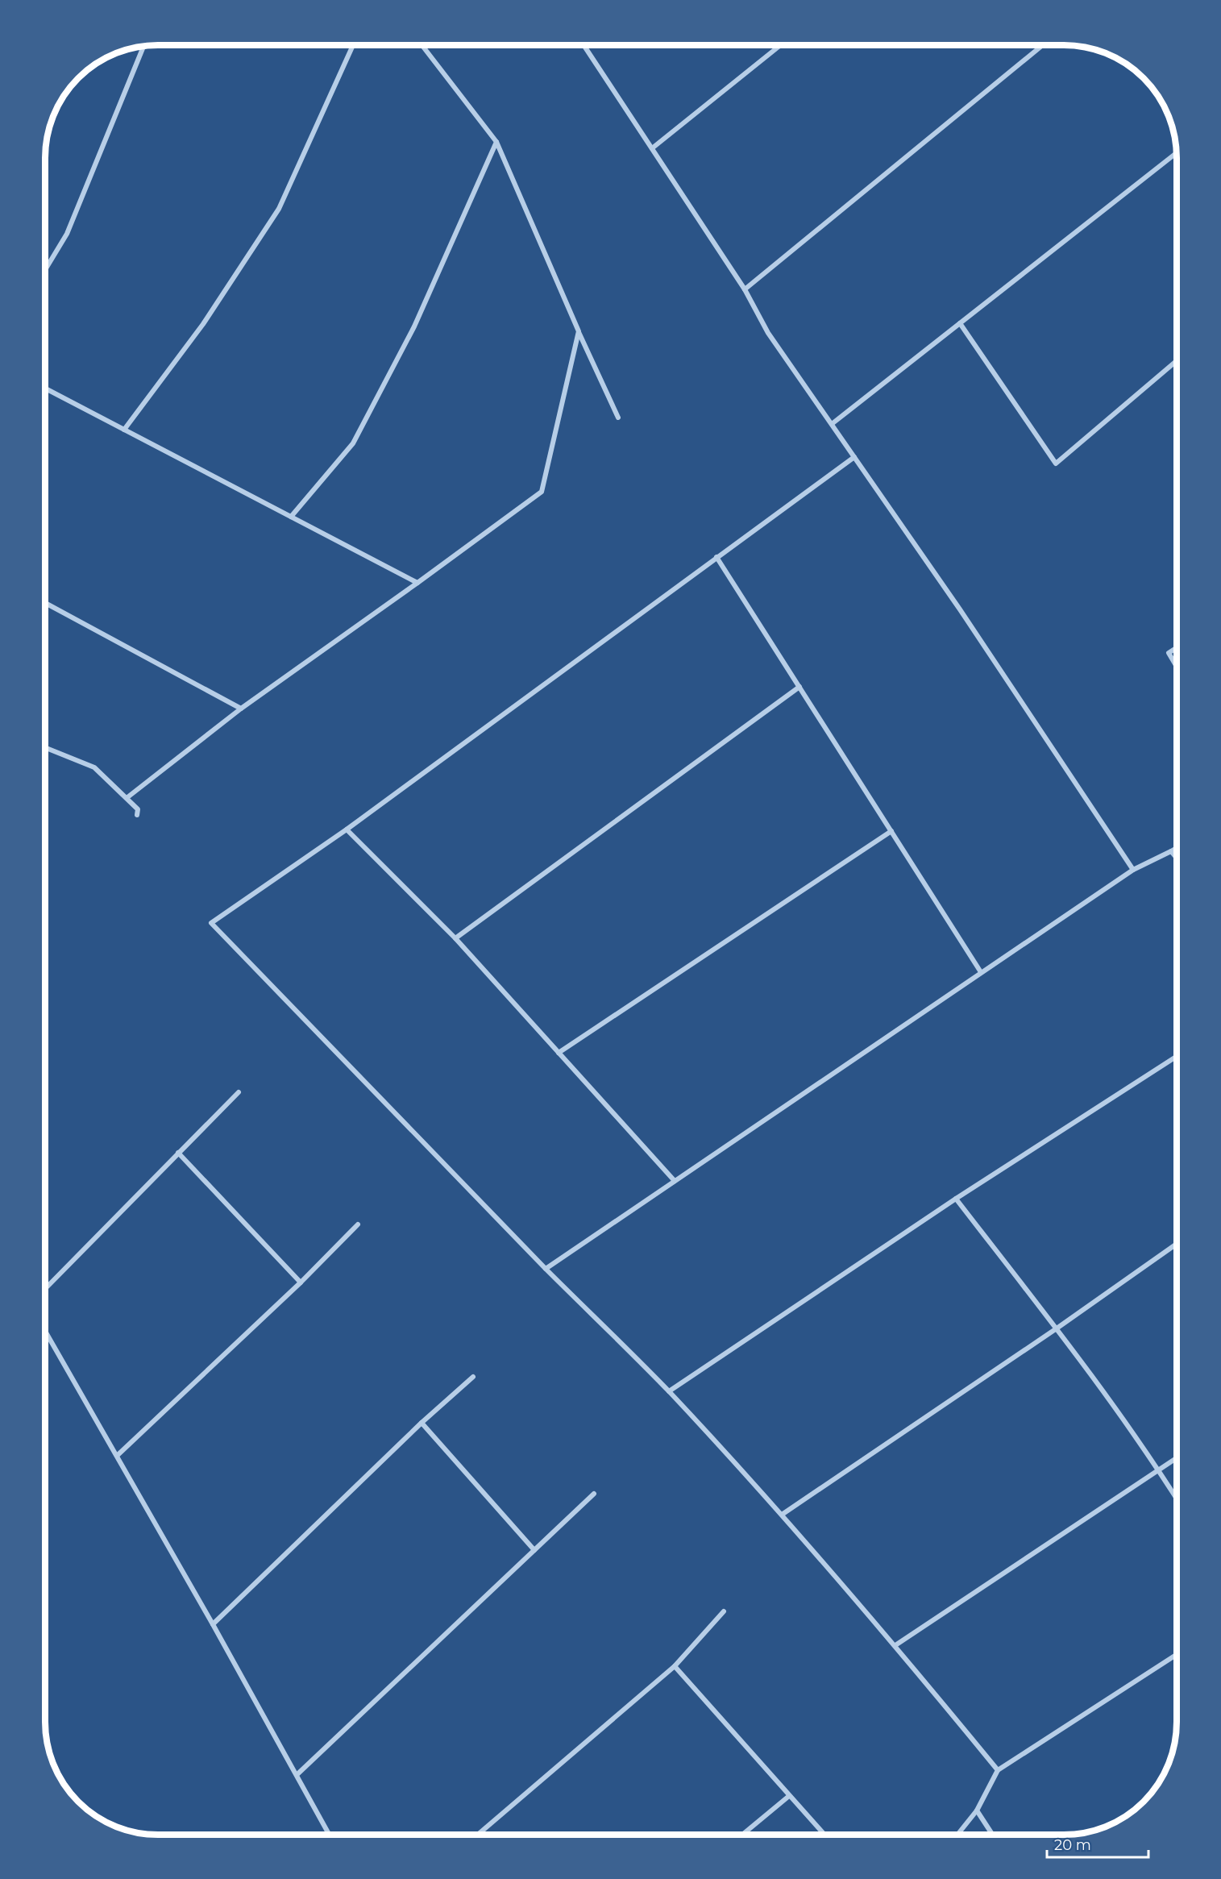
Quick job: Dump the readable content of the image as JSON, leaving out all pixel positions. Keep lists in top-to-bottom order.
{
  "scale_bar": "20 m"
}
